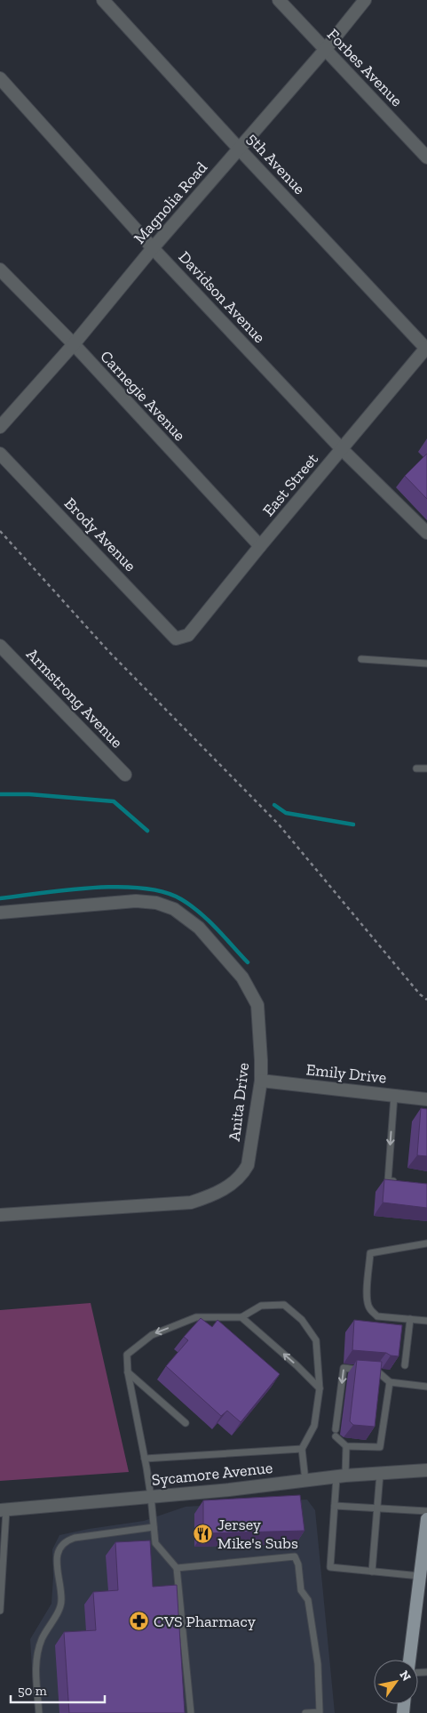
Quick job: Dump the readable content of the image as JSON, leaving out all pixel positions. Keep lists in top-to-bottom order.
{
  "streets": {
    "street": [
      "Forbes Avenue",
      "5th Avenue",
      "Magnolia Road",
      "Davidson Avenue",
      "Carnegie Avenue",
      "East Street",
      "Brody Avenue",
      "Armstrong Avenue",
      "Emily Drive",
      "Anita Drive",
      "Sycamore Avenue"
    ]
  },
  "crossings": [
    ["Forbes Avenue", "Magnolia Road"],
    ["5th Avenue", "Magnolia Road"],
    ["5th Avenue", "East Street"],
    ["Magnolia Road", "Davidson Avenue"],
    ["Magnolia Road", "Carnegie Avenue"],
    ["Davidson Avenue", "East Street"],
    ["Carnegie Avenue", "East Street"],
    ["East Street", "Brody Avenue"],
    ["Emily Drive", "Anita Drive"]
  ],
  "places": {
    "restaurant": ["Jersey Mike's Subs"],
    "pharmacy": ["CVS Pharmacy"]
  },
  "scale_bar": "50 m",
  "north": "top right"
}
